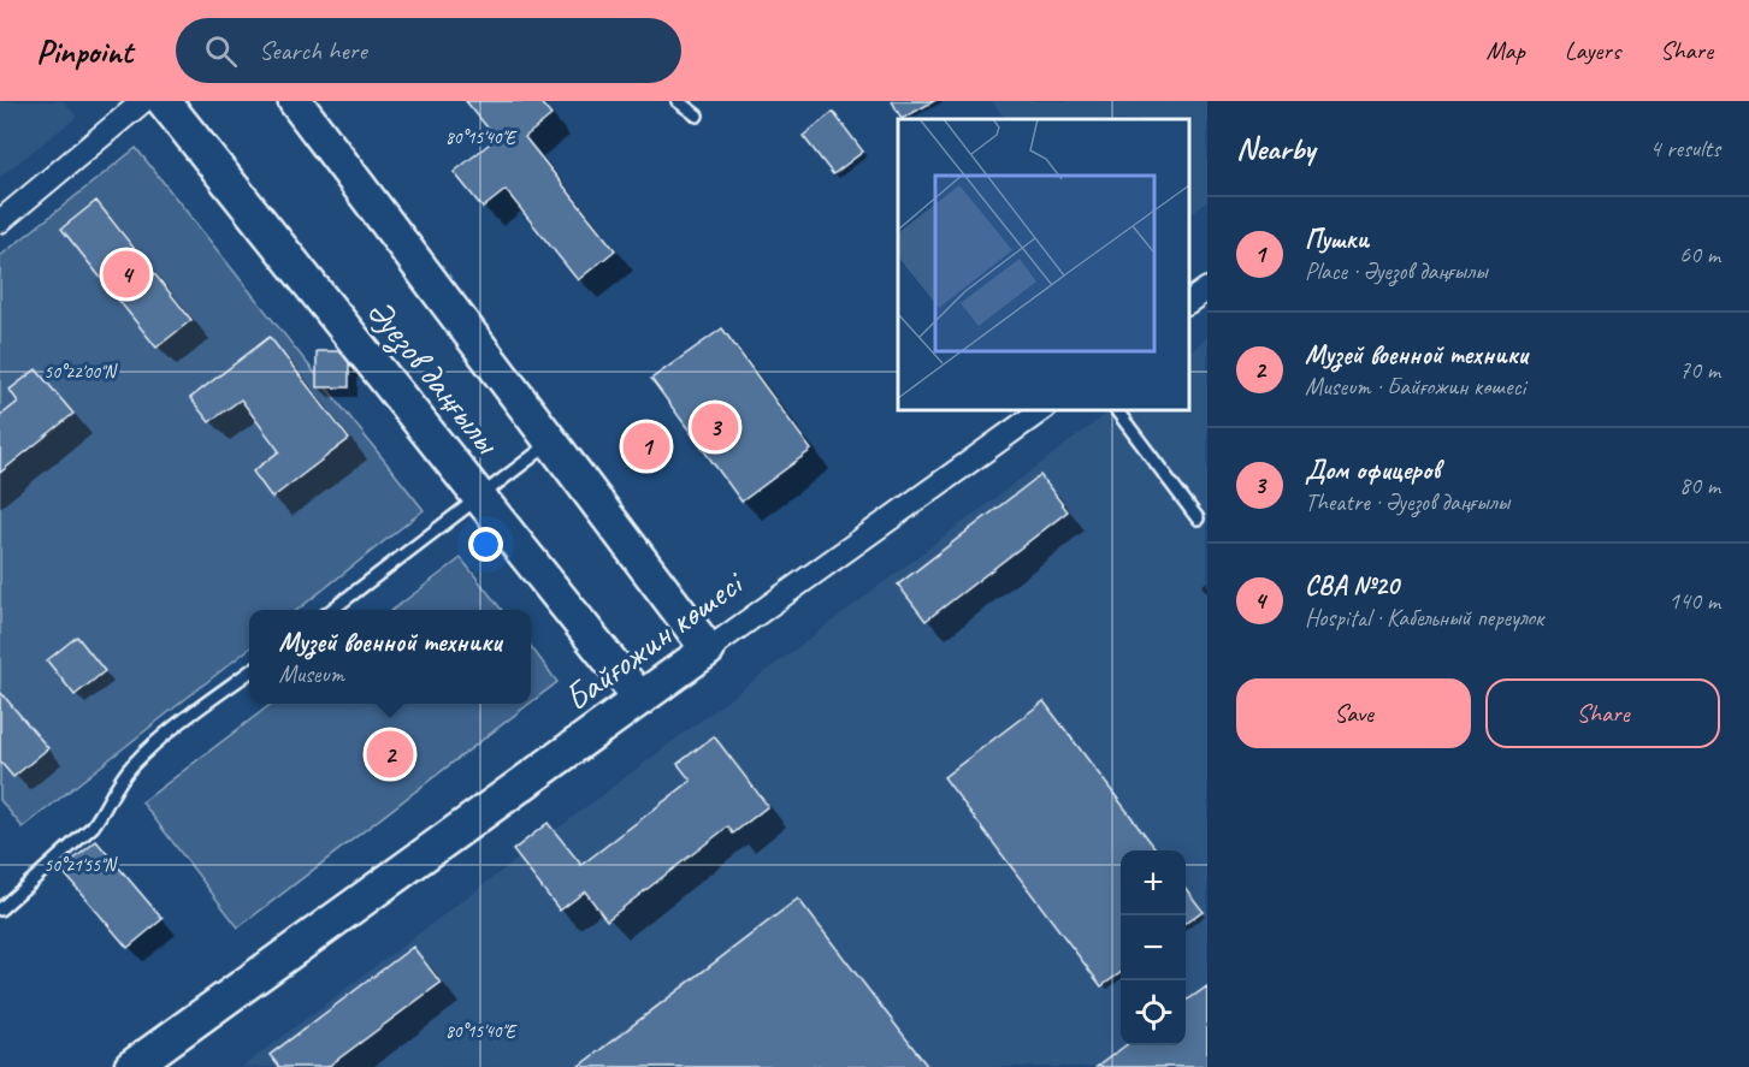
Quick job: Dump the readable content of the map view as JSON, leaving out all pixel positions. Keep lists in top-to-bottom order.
{
  "streets": {
    "main road": ["Әуезов даңғылы", "Байғожин көшесі"]
  },
  "crossings": [
    ["Әуезов даңғылы", "Байғожин көшесі"]
  ],
  "page": {
    "header": "Pinpoint",
    "search": "Search here",
    "nav": ["Map", "Layers", "Share"],
    "heading": ["Nearby", "4 results"],
    "list": [
      {
        "mark": "1",
        "name": "Пушки",
        "note": "Place · Әуезов даңғылы",
        "value": "60 m"
      },
      {
        "mark": "2",
        "name": "Музей военной техники",
        "note": "Museum · Байғожин көшесі",
        "value": "70 m"
      },
      {
        "mark": "3",
        "name": "Дом офицеров",
        "note": "Theatre · Әуезов даңғылы",
        "value": "80 m"
      },
      {
        "mark": "4",
        "name": "СВА №20",
        "note": "Hospital · Кабельный переулок",
        "value": "140 m"
      }
    ],
    "pins": [
      "4",
      "3",
      "1",
      "2"
    ],
    "popup": ["Музей военной техники", "Museum"],
    "buttons": ["Save", "Share"],
    "map_buttons": ["+", "−"]
  },
  "coordinates": ["80°15'40\"E", "50°22'00\"N", "50°21'55\"N"]
}
